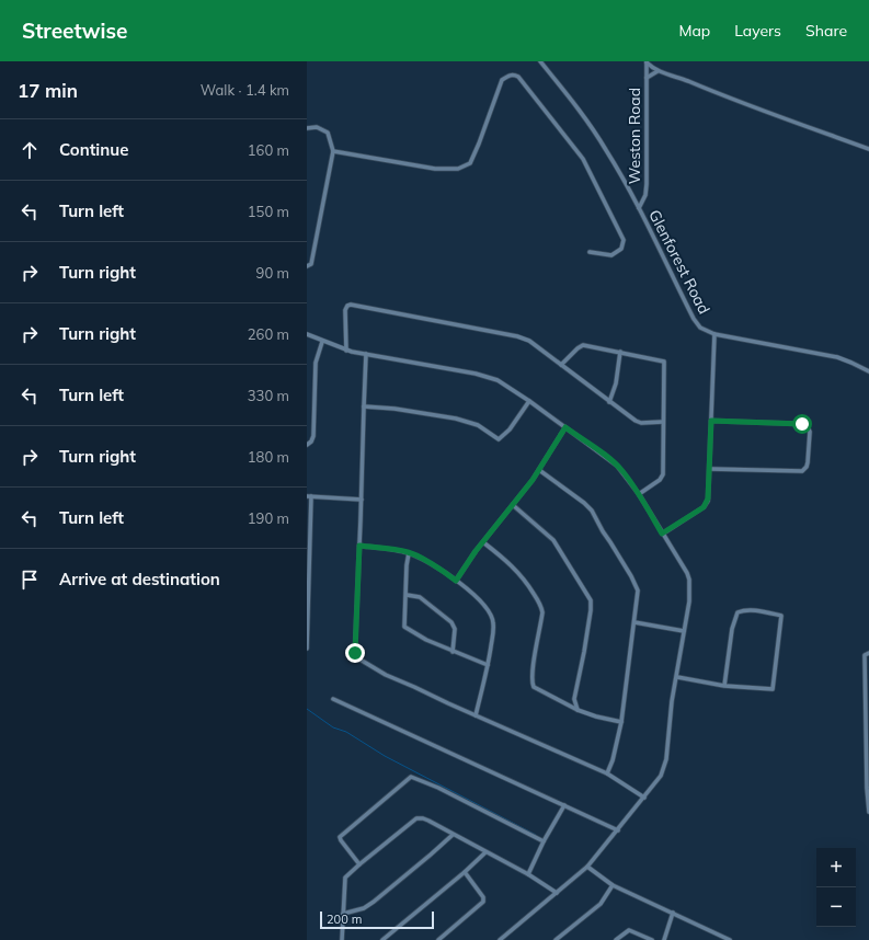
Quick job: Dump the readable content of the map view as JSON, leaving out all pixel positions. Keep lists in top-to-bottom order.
{
  "streets": {
    "street": ["Weston Road", "Glenforest Road"]
  },
  "crossings": [
    ["Weston Road", "Glenforest Road"]
  ],
  "scale_bar": "200 m",
  "page": {
    "header": "Streetwise",
    "nav": ["Map", "Layers", "Share"],
    "heading": ["17 min", "Walk · 1.4 km"],
    "list": [
      ["Continue", "160 m"],
      ["Turn left", "150 m"],
      ["Turn right", "90 m"],
      ["Turn right", "260 m"],
      ["Turn left", "330 m"],
      ["Turn right", "180 m"],
      ["Turn left", "190 m"],
      "Arrive at destination"
    ],
    "map_buttons": ["+", "−"],
    "scale": "200 m"
  }
}
